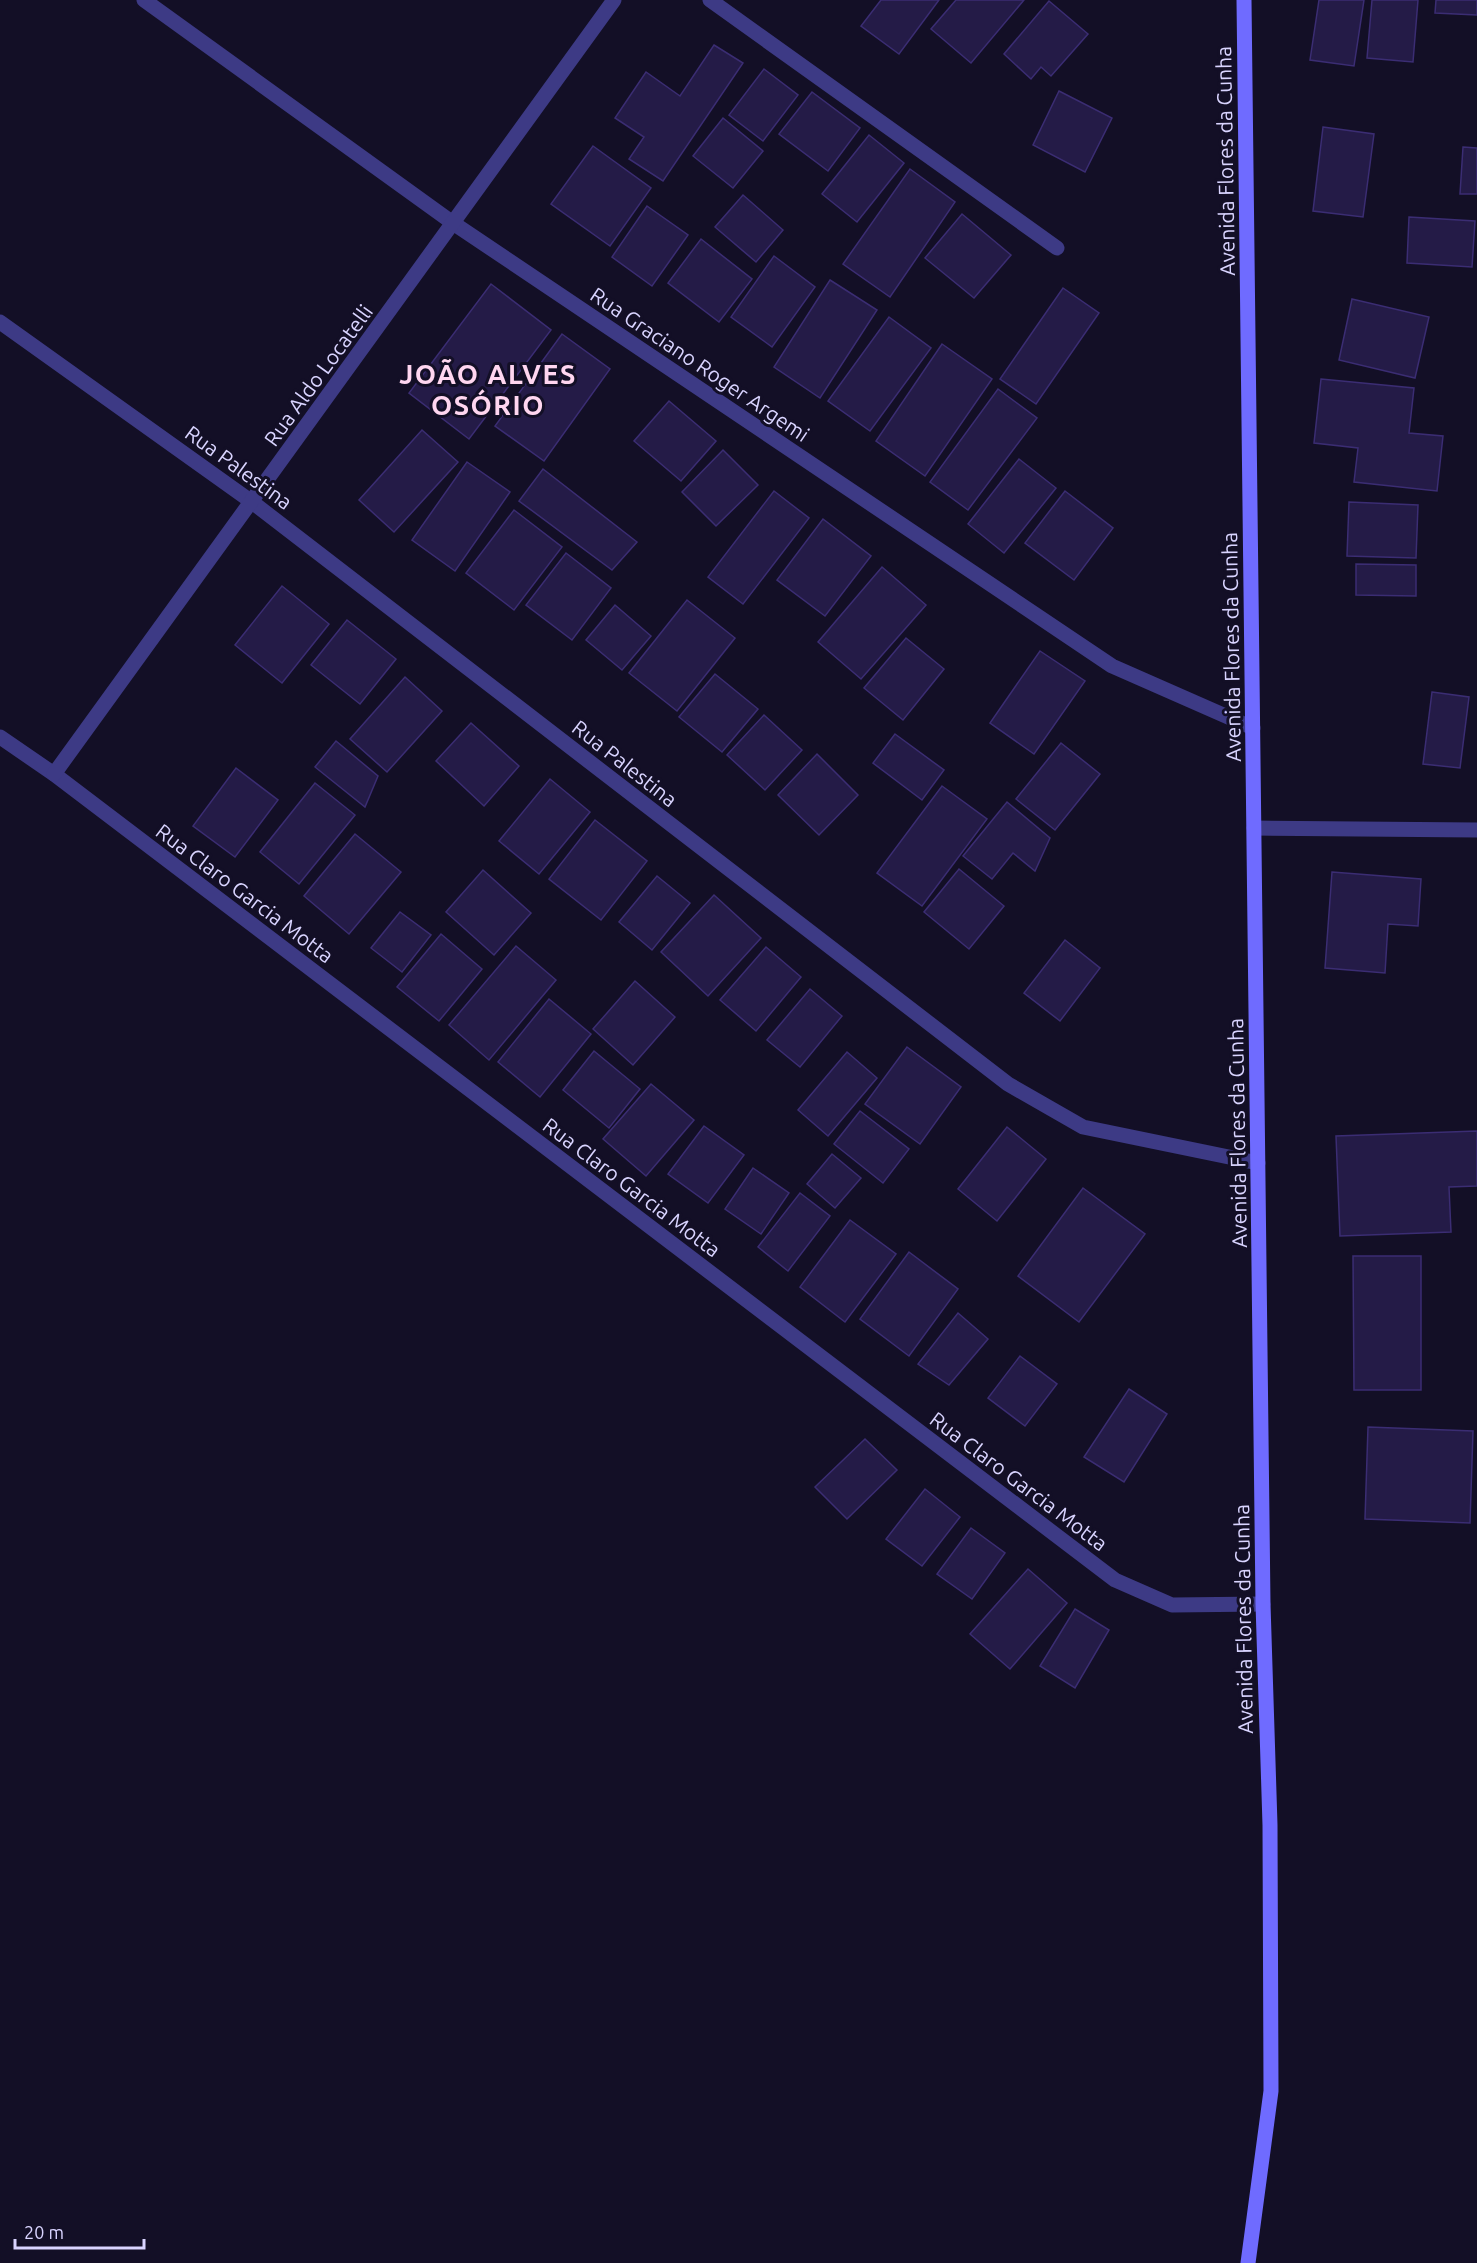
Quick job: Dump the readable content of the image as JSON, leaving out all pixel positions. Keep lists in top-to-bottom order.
{
  "streets": {
    "street": [
      "Avenida Flores da Cunha",
      "Rua Graciano Roger Argemi",
      "Rua Aldo Locatelli",
      "Rua Palestina",
      "Rua Claro Garcia Motta"
    ]
  },
  "crossings": [
    ["Avenida Flores da Cunha", "Rua Graciano Roger Argemi"],
    ["Avenida Flores da Cunha", "Rua Palestina"],
    ["Avenida Flores da Cunha", "Rua Claro Garcia Motta"],
    ["Rua Graciano Roger Argemi", "Rua Aldo Locatelli"],
    ["Rua Aldo Locatelli", "Rua Palestina"],
    ["Rua Aldo Locatelli", "Rua Claro Garcia Motta"]
  ],
  "districts": ["JOÃO ALVES OSÓRIO"],
  "scale_bar": "20 m"
}
